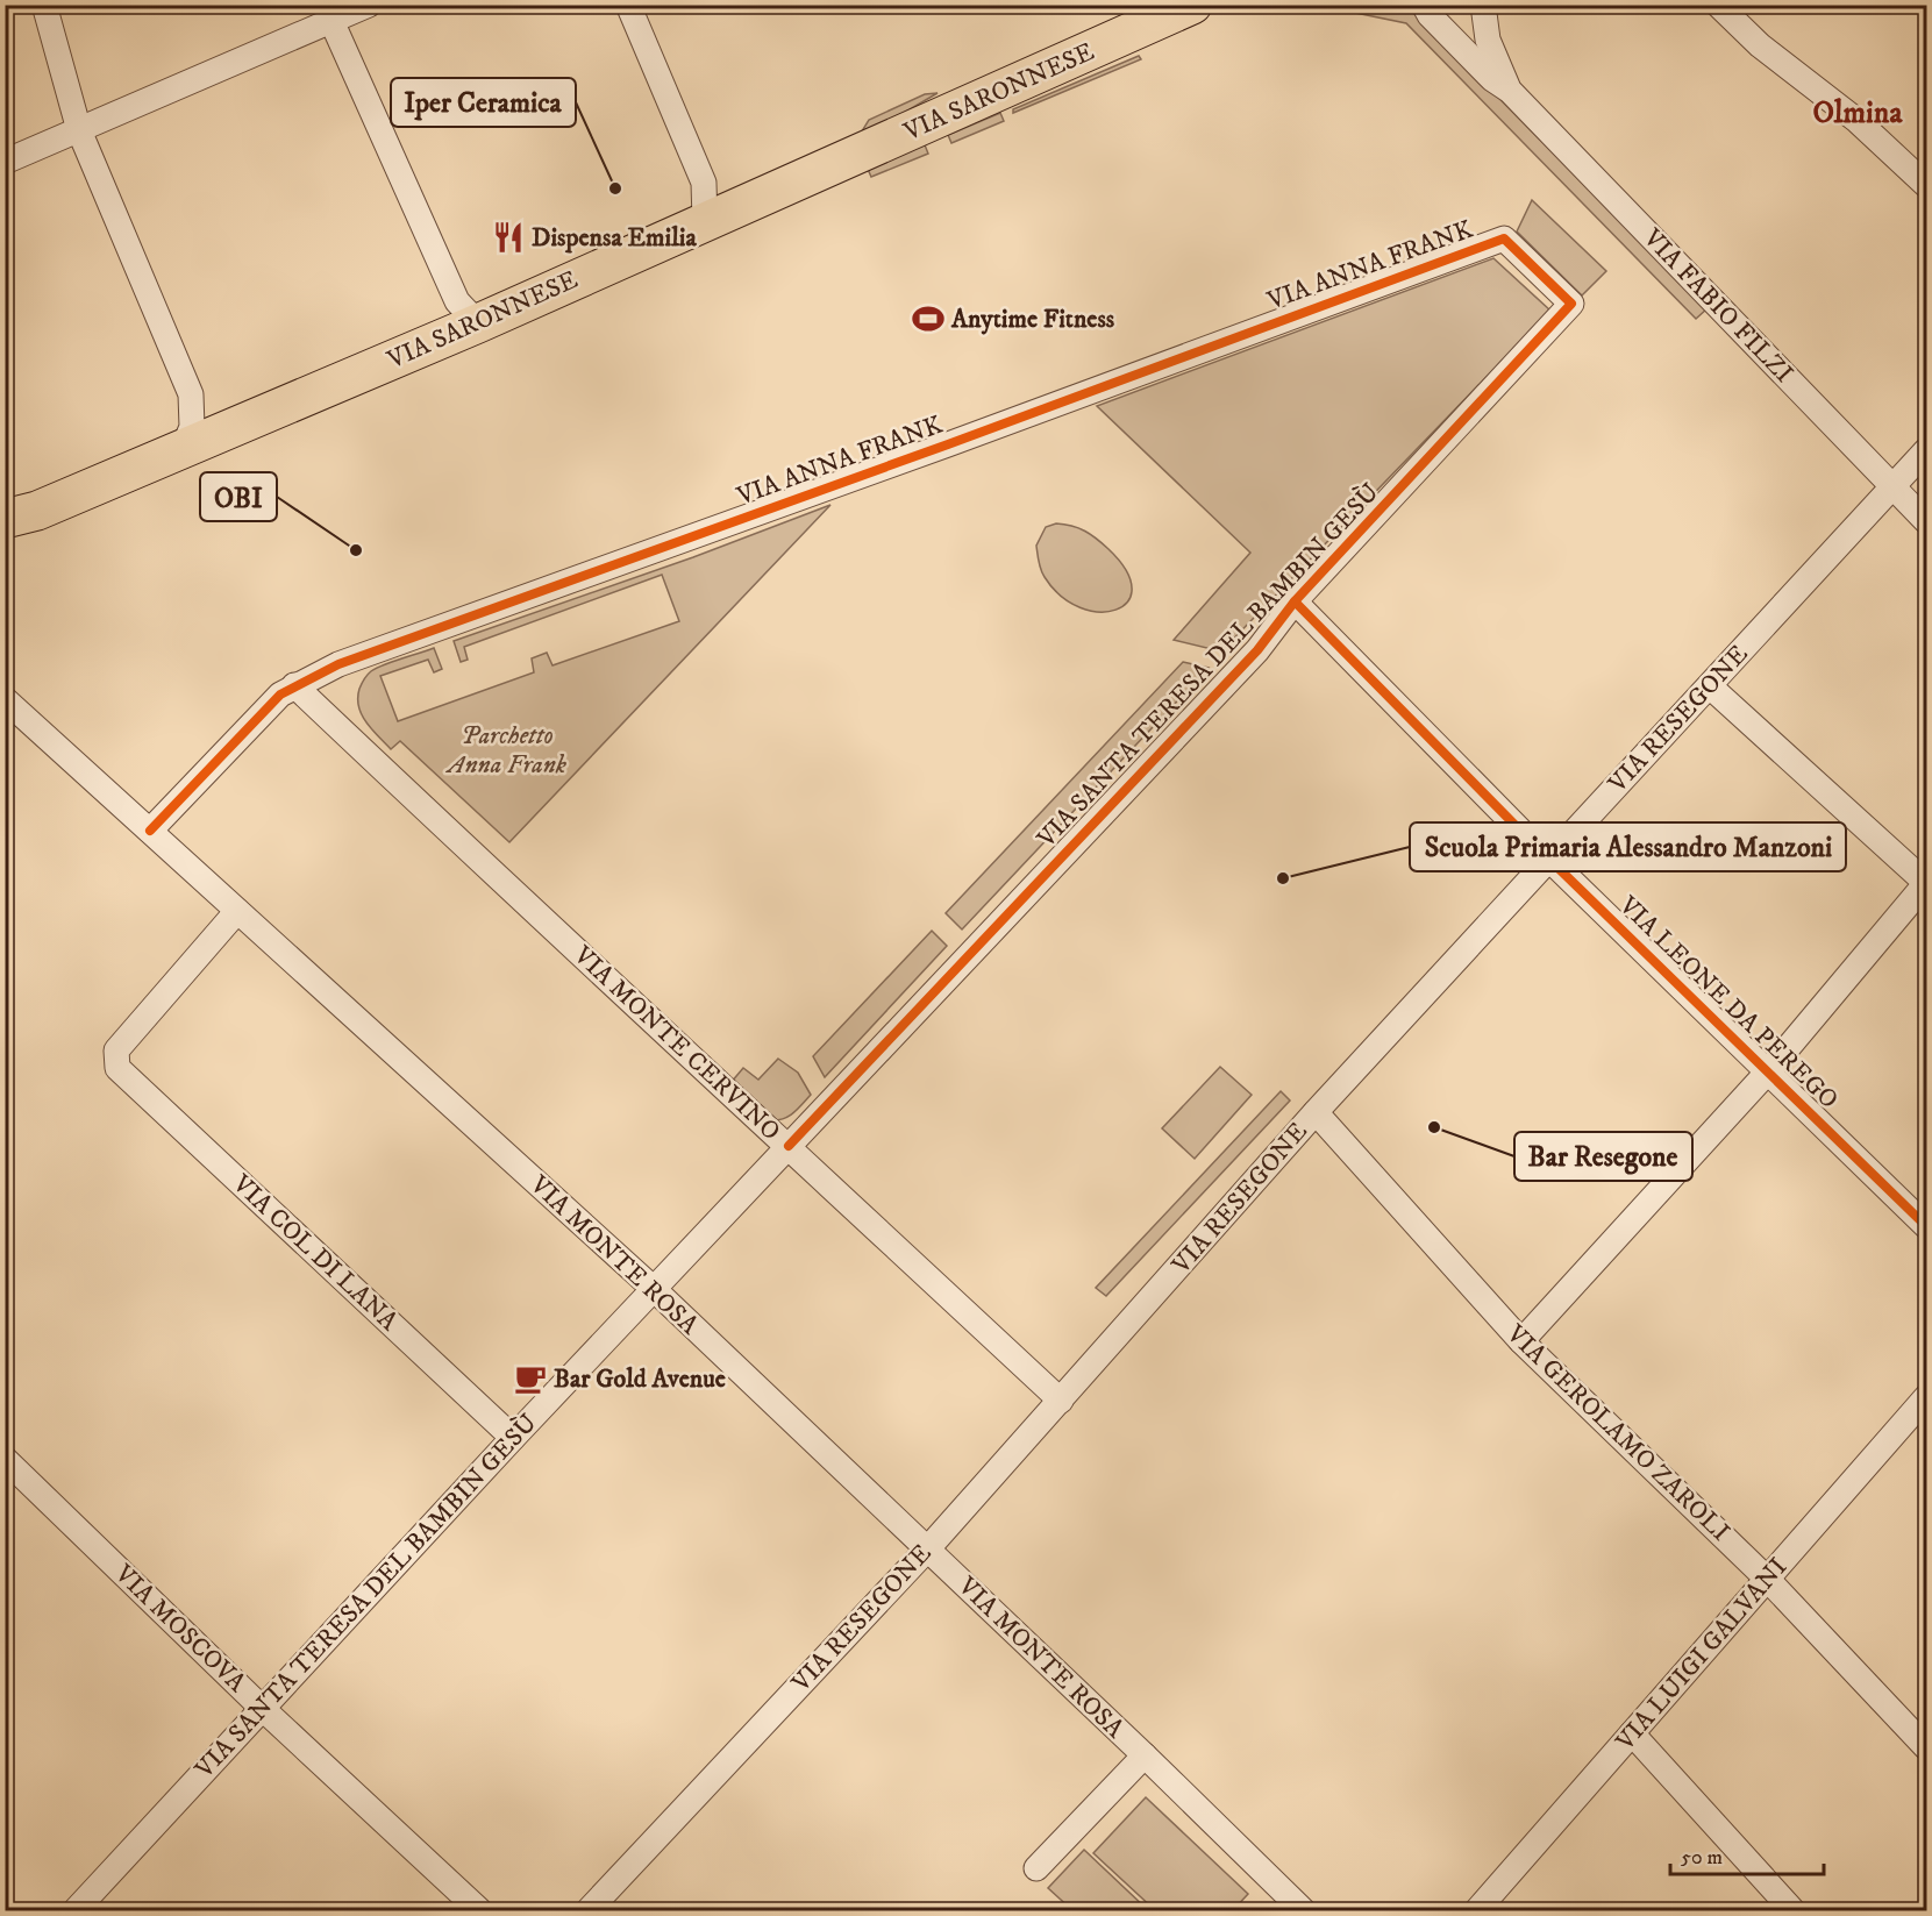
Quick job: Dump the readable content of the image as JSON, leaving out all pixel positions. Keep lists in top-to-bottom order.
{
  "streets": {
    "main road": ["VIA SARONNESE"],
    "street": [
      "VIA ANNA FRANK",
      "VIA FABIO FILZI",
      "VIA SANTA TERESA DEL BAMBIN GESÙ",
      "VIA RESEGONE",
      "VIA LEONE DA PEREGO",
      "VIA MONTE CERVINO",
      "VIA COL DI LANA",
      "VIA MONTE ROSA",
      "VIA GEROLAMO ZAROLI",
      "VIA MOSCOVA",
      "VIA LUIGI GALVANI"
    ]
  },
  "crossings": [
    ["VIA ANNA FRANK", "VIA SANTA TERESA DEL BAMBIN GESÙ"],
    ["VIA ANNA FRANK", "VIA MONTE CERVINO"],
    ["VIA ANNA FRANK", "VIA MONTE ROSA"],
    ["VIA FABIO FILZI", "VIA RESEGONE"],
    ["VIA SANTA TERESA DEL BAMBIN GESÙ", "VIA LEONE DA PEREGO"],
    ["VIA SANTA TERESA DEL BAMBIN GESÙ", "VIA MONTE CERVINO"],
    ["VIA SANTA TERESA DEL BAMBIN GESÙ", "VIA COL DI LANA"],
    ["VIA SANTA TERESA DEL BAMBIN GESÙ", "VIA MONTE ROSA"],
    ["VIA SANTA TERESA DEL BAMBIN GESÙ", "VIA MOSCOVA"],
    ["VIA RESEGONE", "VIA LEONE DA PEREGO"],
    ["VIA RESEGONE", "VIA MONTE CERVINO"],
    ["VIA RESEGONE", "VIA MONTE ROSA"],
    ["VIA RESEGONE", "VIA GEROLAMO ZAROLI"],
    ["VIA COL DI LANA", "VIA MONTE ROSA"],
    ["VIA GEROLAMO ZAROLI", "VIA LUIGI GALVANI"]
  ],
  "districts": ["Olmina"],
  "parks": ["Parchetto Anna Frank"],
  "places": {
    "other": [
      "Iper Ceramica",
      "OBI",
      "Scuola Primaria Alessandro Manzoni",
      "Bar Resegone"
    ],
    "restaurant": ["Dispensa Emilia"],
    "sports": ["Anytime Fitness"],
    "cafe": ["Bar Gold Avenue"]
  },
  "scale_bar": "50 m"
}
